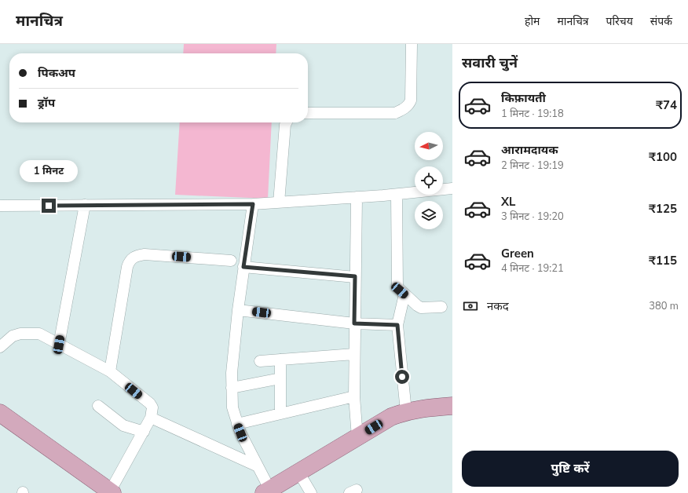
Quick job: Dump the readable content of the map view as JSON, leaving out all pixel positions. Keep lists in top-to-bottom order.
{
  "north": "left",
  "page": {
    "header": "मानचित्र",
    "nav": [
      "होम",
      "मानचित्र",
      "परिचय",
      "संपर्क"
    ],
    "heading": "सवारी चुनें",
    "banner": ["पिकअप", "ड्रॉप"],
    "list": [
      {
        "name": "किफ़ायती",
        "note": "1 मिनट · 19:18",
        "value": "₹74"
      },
      {
        "name": "आरामदायक",
        "note": "2 मिनट · 19:19",
        "value": "₹100"
      },
      {
        "name": "XL",
        "note": "3 मिनट · 19:20",
        "value": "₹125"
      },
      {
        "name": "Green",
        "note": "4 मिनट · 19:21",
        "value": "₹115"
      }
    ],
    "bubble": "1 मिनट",
    "pay": ["नकद", "380 m"],
    "buttons": "पुष्टि करें"
  }
}
